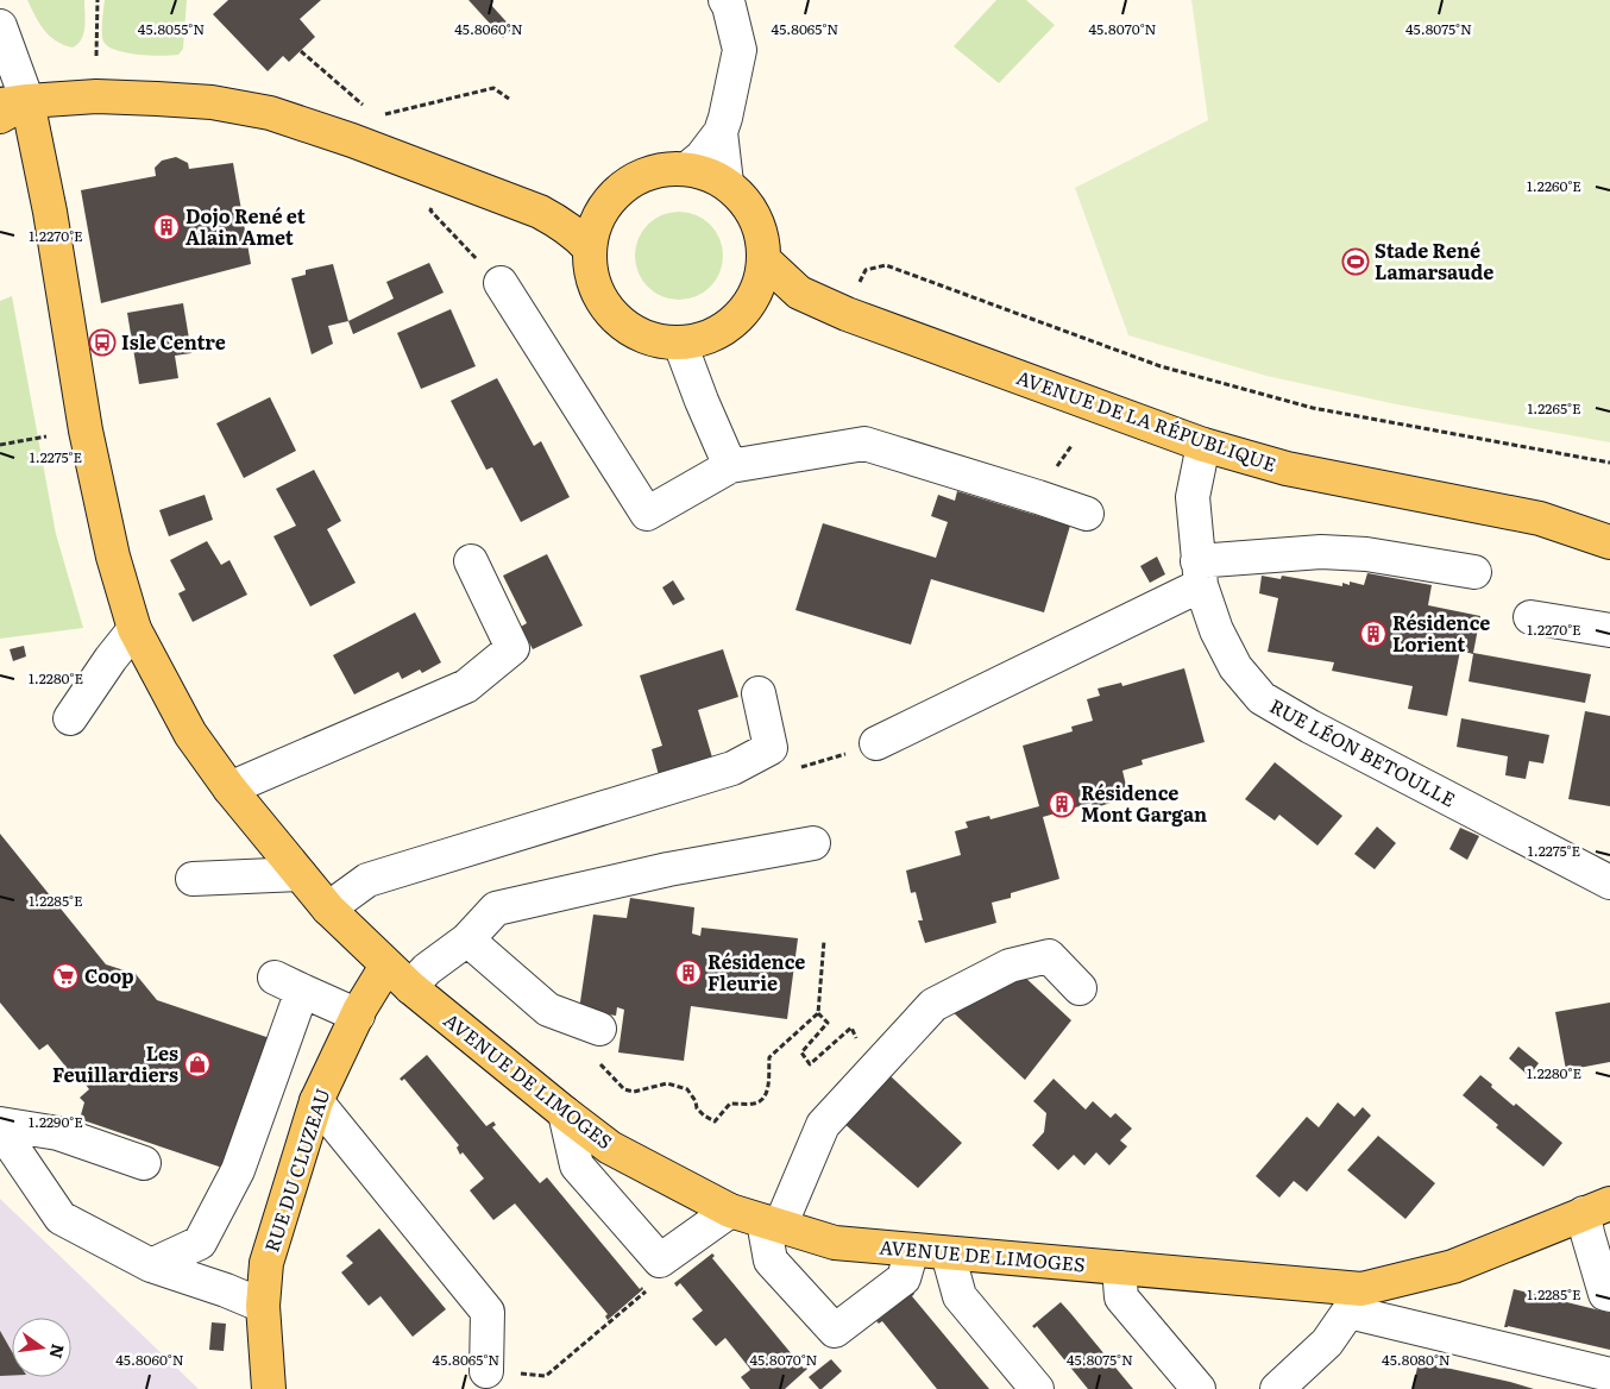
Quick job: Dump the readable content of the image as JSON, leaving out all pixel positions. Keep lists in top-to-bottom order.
{
  "streets": {
    "main road": ["AVENUE DE LA RÉPUBLIQUE", "AVENUE DE LIMOGES", "RUE DU CLUZEAU"],
    "street": ["RUE LÉON BETOULLE"]
  },
  "crossings": [
    ["AVENUE DE LA RÉPUBLIQUE", "RUE LÉON BETOULLE"],
    ["AVENUE DE LIMOGES", "RUE DU CLUZEAU"]
  ],
  "places": {
    "building": [
      "Dojo René et Alain Amet",
      "Résidence Lorient",
      "Résidence Mont Gargan",
      "Résidence Fleurie"
    ],
    "sports": ["Stade René Lamarsaude"],
    "bus stop": ["Isle Centre"],
    "supermarket": ["Coop"],
    "shop": ["Les Feuillardiers"]
  },
  "north": "right",
  "coordinates": [
    "45.8055°N",
    "45.8060°N",
    "45.8065°N",
    "45.8070°N",
    "45.8075°N",
    "1.2260°E",
    "1.2270°E",
    "1.2265°E",
    "1.2275°E",
    "1.2280°E",
    "1.2285°E",
    "1.2290°E",
    "45.8080°N"
  ]
}
